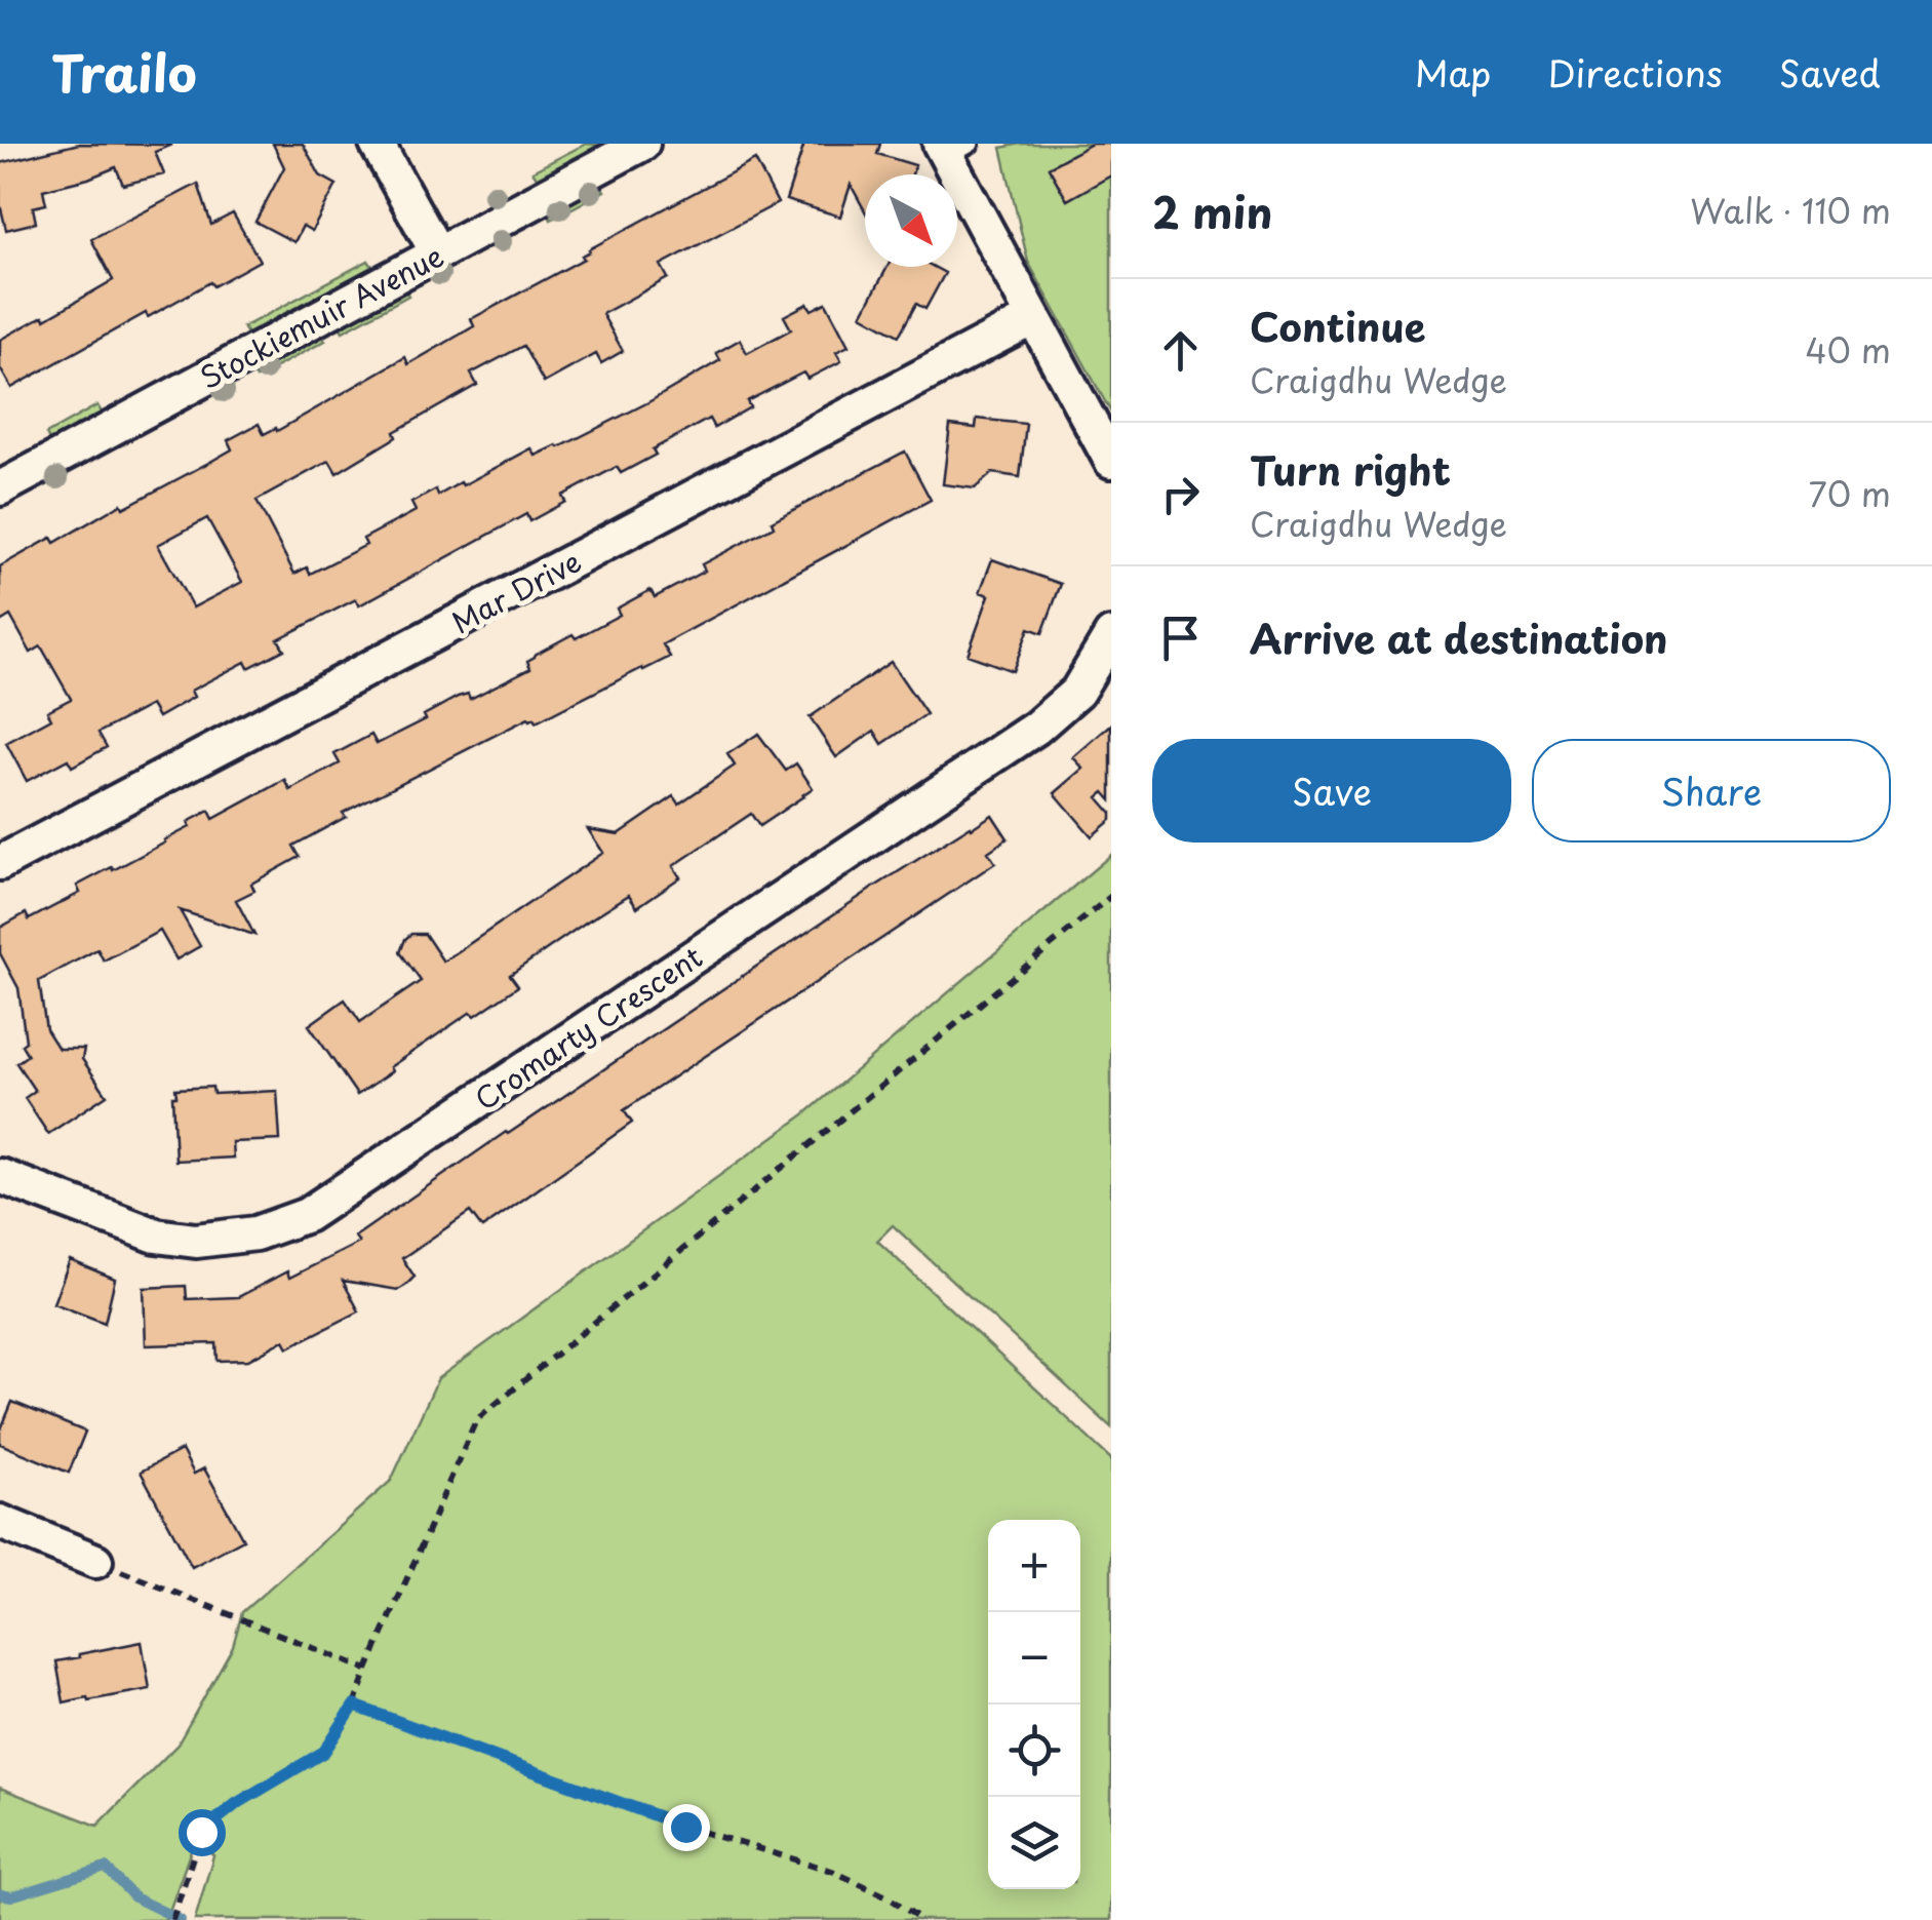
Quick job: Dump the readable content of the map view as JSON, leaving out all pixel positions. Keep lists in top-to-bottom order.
{
  "streets": {
    "street": ["Stockiemuir Avenue", "Mar Drive", "Cromarty Crescent"]
  },
  "north": "bottom right",
  "page": {
    "header": "Trailo",
    "nav": ["Map", "Directions", "Saved"],
    "heading": ["2 min", "Walk · 110 m"],
    "list": [
      ["Continue", "Craigdhu Wedge", "40 m"],
      ["Turn right", "Craigdhu Wedge", "70 m"],
      "Arrive at destination"
    ],
    "buttons": ["Save", "Share"],
    "map_buttons": ["+", "−"]
  }
}
